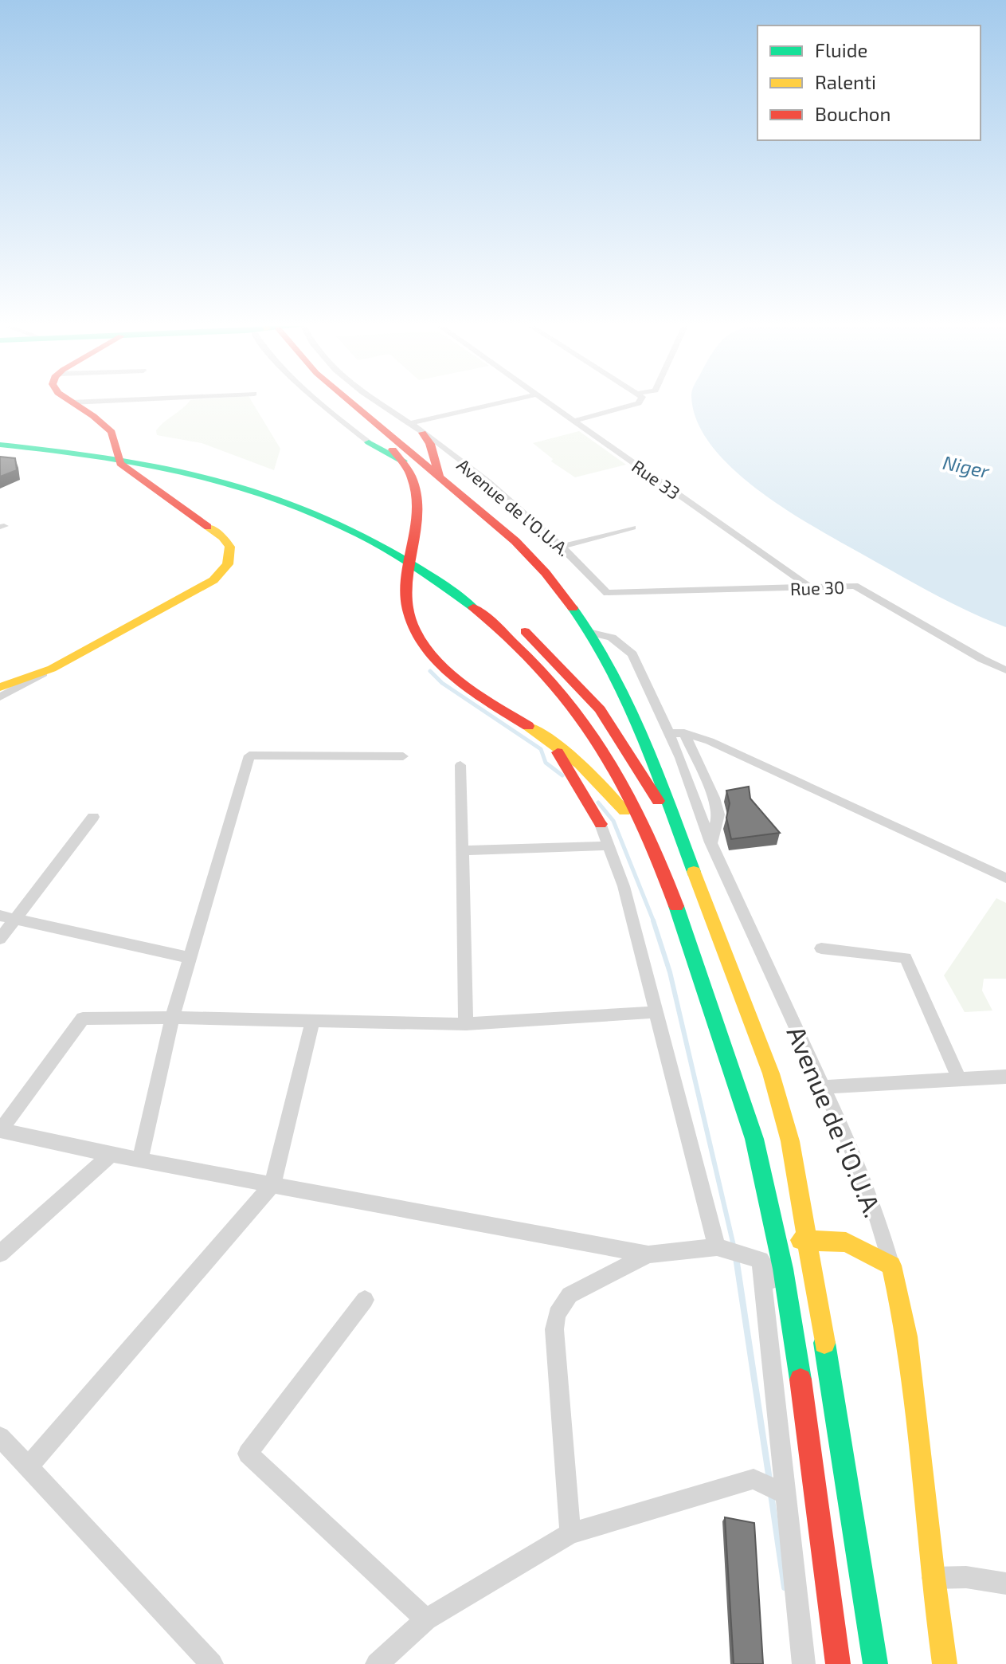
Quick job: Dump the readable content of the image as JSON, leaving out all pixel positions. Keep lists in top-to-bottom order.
{
  "streets": {
    "main road": ["Avenue de l'O.U.A."],
    "street": ["Rue 33", "Rue 30"]
  },
  "crossings": [
    ["Rue 33", "Rue 30"],
    ["Avenue de l'O.U.A.", "Rue 30"]
  ],
  "water": ["Niger"],
  "legend": ["Fluide", "Ralenti", "Bouchon"]
}
